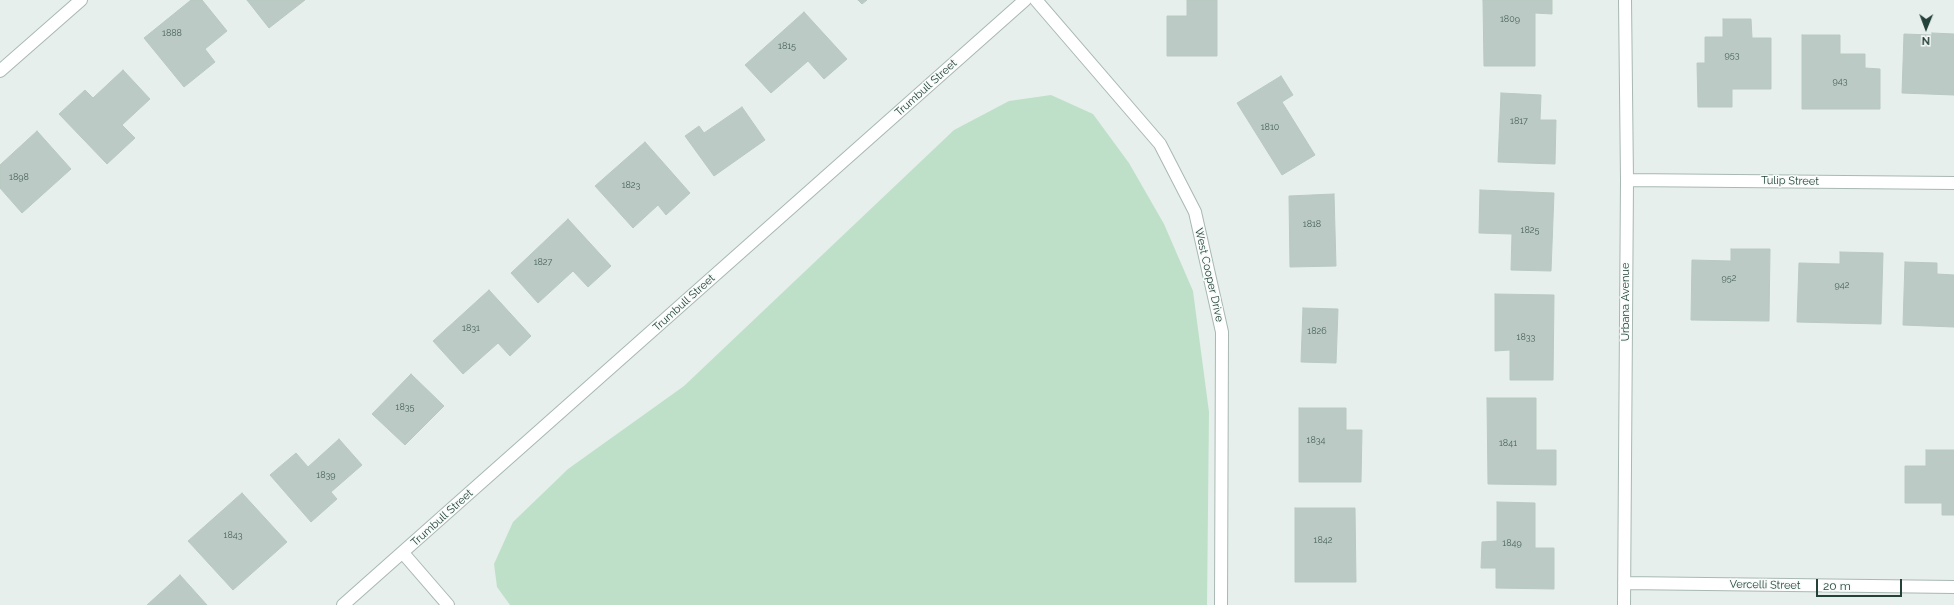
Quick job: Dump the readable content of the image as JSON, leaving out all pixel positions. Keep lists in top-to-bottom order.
{
  "streets": {
    "street": [
      "Trumbull Street",
      "Tulip Street",
      "West Cooper Drive",
      "Urbana Avenue",
      "Vercelli Street"
    ]
  },
  "crossings": [
    ["Tulip Street", "Urbana Avenue"],
    ["Urbana Avenue", "Vercelli Street"]
  ],
  "house_numbers": [
    "1809",
    "1888",
    "1815",
    "953",
    "943",
    "1817",
    "1810",
    "1898",
    "1823",
    "1818",
    "1825",
    "1827",
    "952",
    "942",
    "1831",
    "1826",
    "1833",
    "1835",
    "1834",
    "1841",
    "1839",
    "1843",
    "1842",
    "1849"
  ],
  "scale_bar": "20 m",
  "north": "bottom"
}
